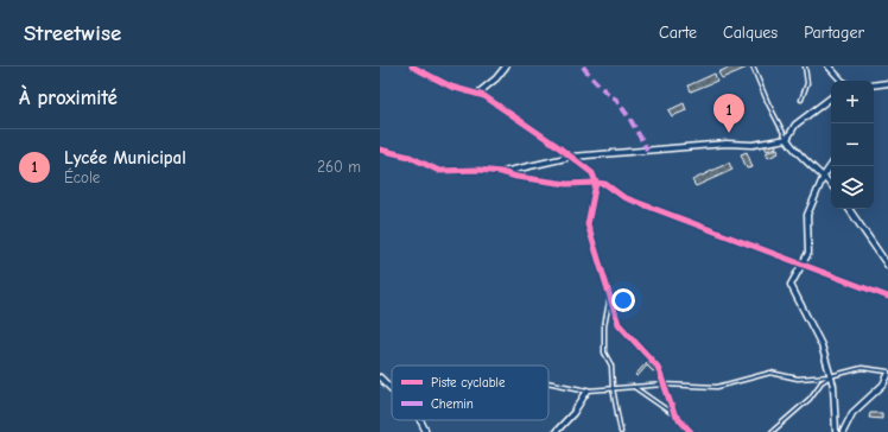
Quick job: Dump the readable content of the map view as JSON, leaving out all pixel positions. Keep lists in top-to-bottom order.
{
  "legend": ["Piste cyclable", "Chemin"],
  "page": {
    "header": "Streetwise",
    "nav": ["Carte", "Calques", "Partager"],
    "heading": "À proximité",
    "map_buttons": ["+", "−"],
    "pins": "1",
    "list": [
      {
        "mark": "1",
        "name": "Lycée Municipal",
        "note": "École",
        "value": "260 m"
      }
    ]
  }
}
